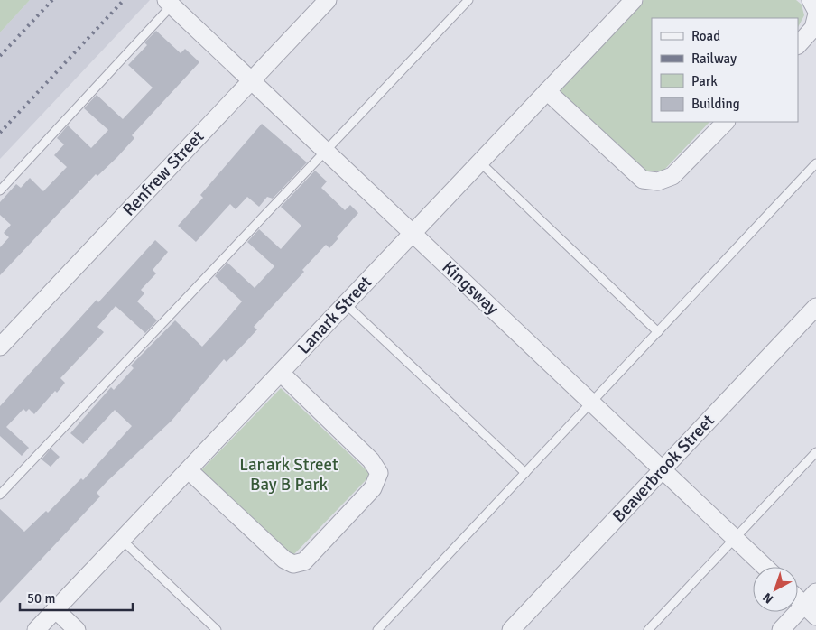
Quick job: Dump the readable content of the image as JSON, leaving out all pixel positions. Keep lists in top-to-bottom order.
{
  "streets": {
    "street": [
      "Renfrew Street",
      "Kingsway",
      "Lanark Street",
      "Beaverbrook Street"
    ]
  },
  "crossings": [
    ["Renfrew Street", "Kingsway"],
    ["Kingsway", "Lanark Street"],
    ["Kingsway", "Beaverbrook Street"]
  ],
  "parks": ["Lanark Street Bay B Park"],
  "legend": [
    "Road",
    "Railway",
    "Park",
    "Building"
  ],
  "scale_bar": "50 m",
  "north": "bottom left"
}
